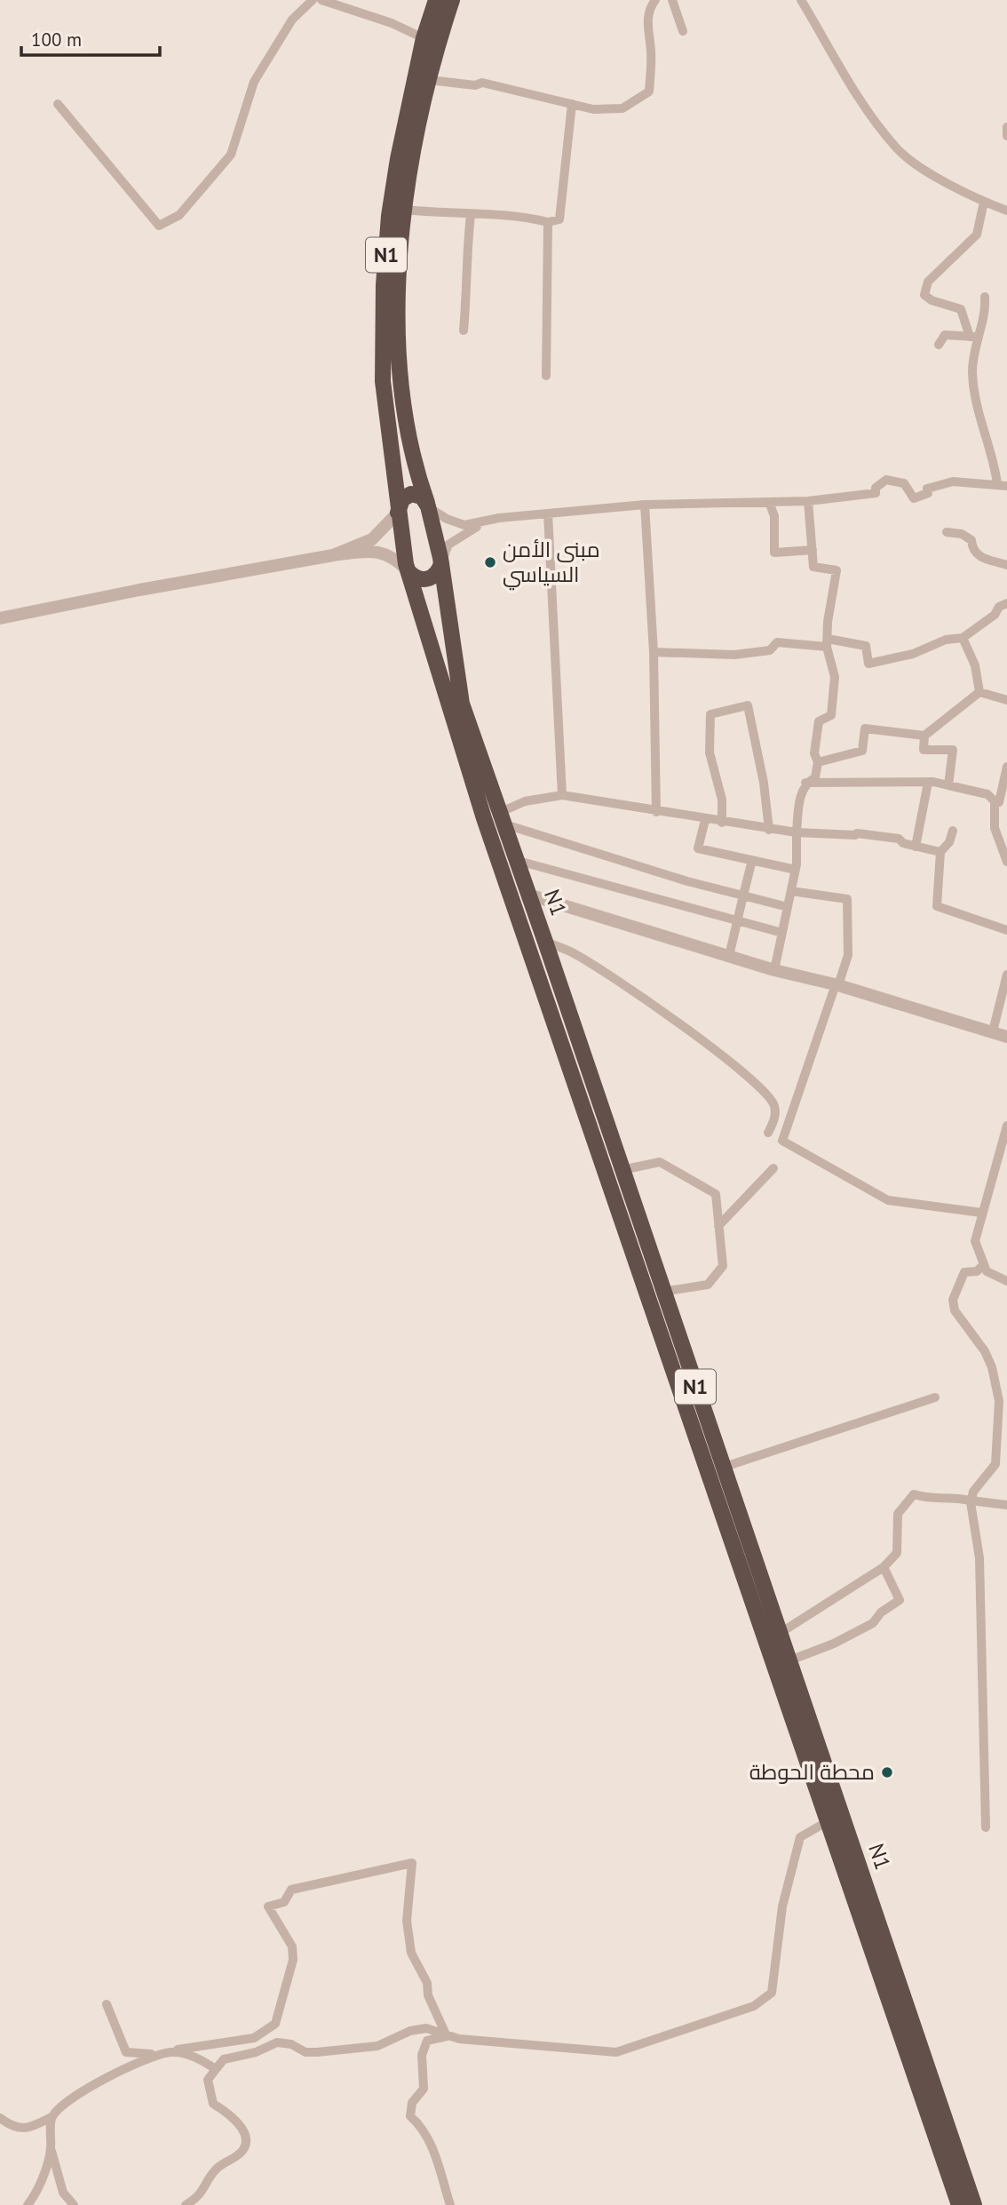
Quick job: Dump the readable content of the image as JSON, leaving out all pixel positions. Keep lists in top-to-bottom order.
{
  "streets": {
    "highway": ["N1"]
  },
  "places": ["مبنى الأمن السياسي", "محطة الحوطة"],
  "scale_bar": "100 m"
}
